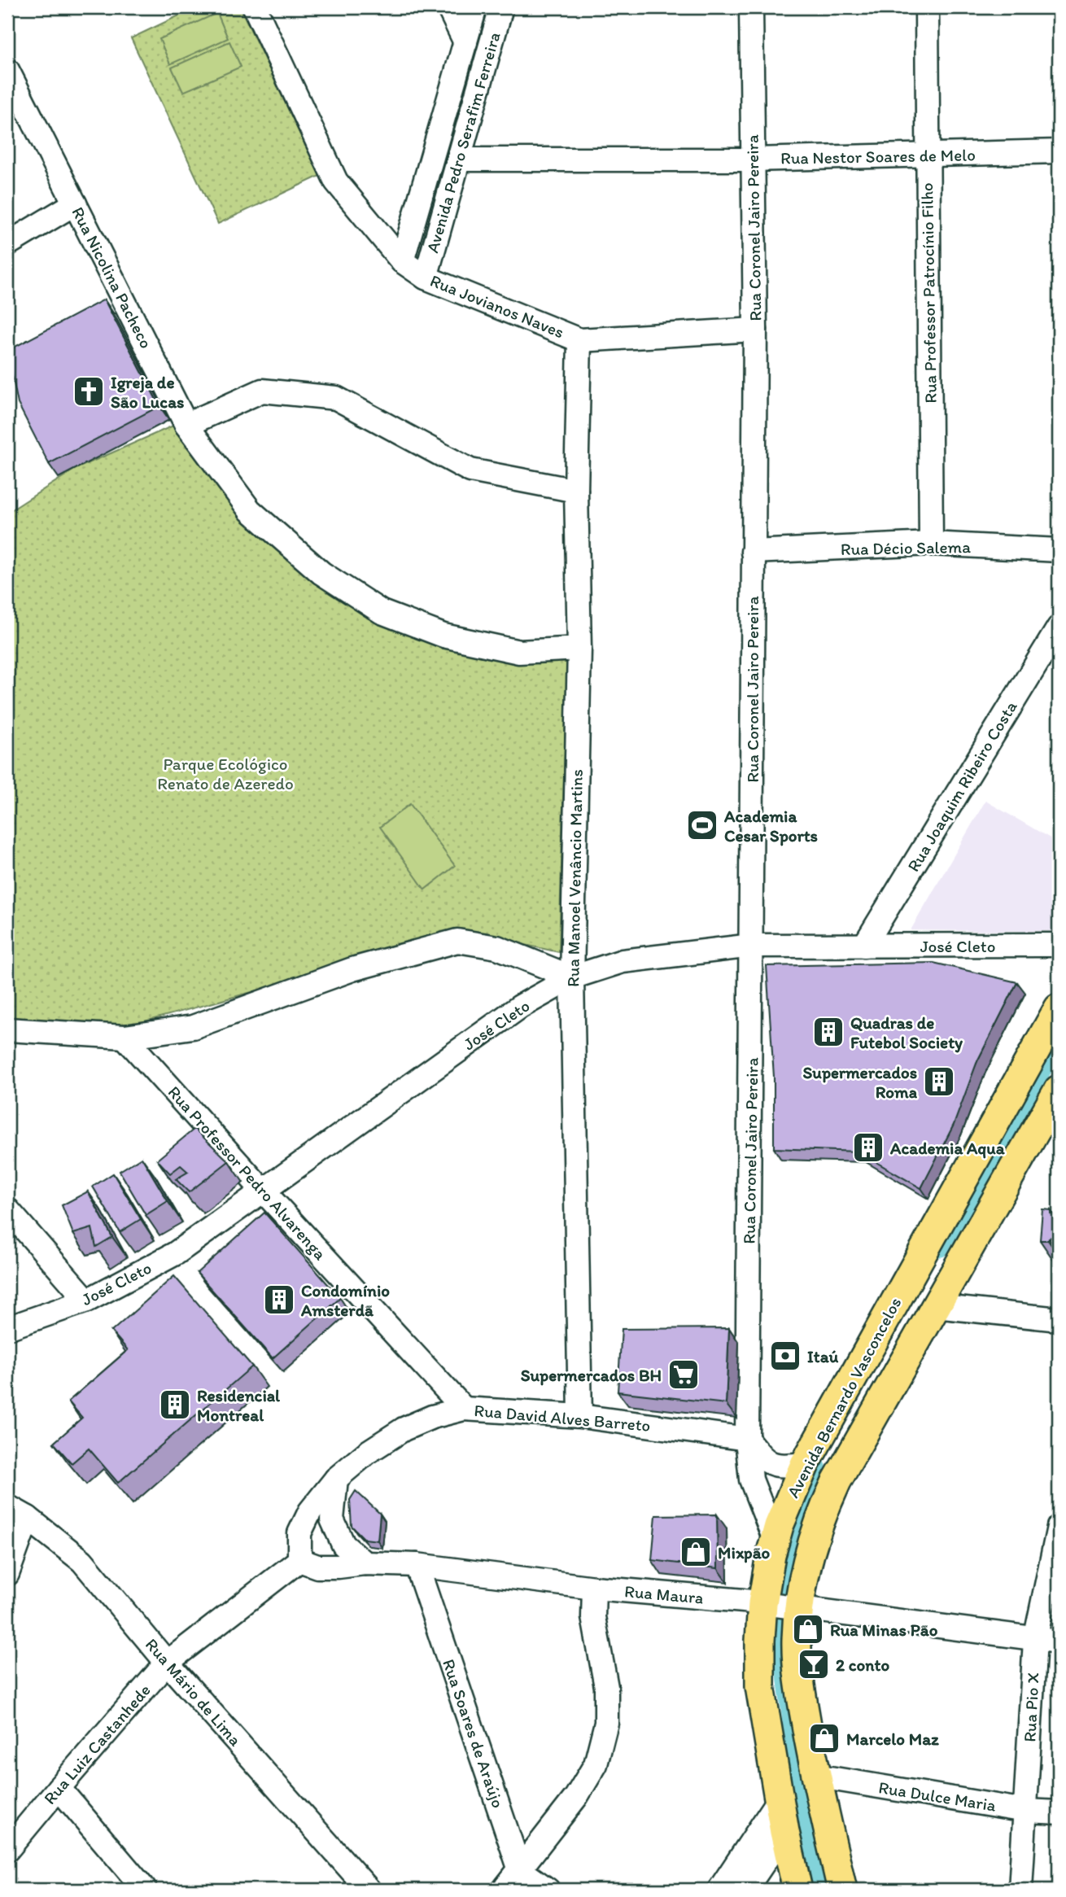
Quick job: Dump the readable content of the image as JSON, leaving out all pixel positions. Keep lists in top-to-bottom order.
{
  "streets": {
    "main road": ["Avenida Bernardo Vasconcelos"],
    "street": [
      "Avenida Pedro Serafim Ferreira",
      "Rua Nestor Soares de Melo",
      "Rua Coronel Jairo Pereira",
      "Rua Nicolina Pacheco",
      "Rua Professor Patrocínio Filho",
      "Rua Jovianos Naves",
      "Rua Décio Salema",
      "Rua Joaquim Ribeiro Costa",
      "Rua Manoel Venâncio Martins",
      "José Cleto",
      "Rua Professor Pedro Alvarenga",
      "Rua David Alves Barreto",
      "Rua Maura",
      "Rua Mário de Lima",
      "Rua Pio X",
      "Rua Soares de Araújo",
      "Rua Luiz Castanhede",
      "Rua Dulce Maria"
    ]
  },
  "crossings": [
    ["Avenida Pedro Serafim Ferreira", "Rua Nestor Soares de Melo"],
    ["Avenida Pedro Serafim Ferreira", "Rua Jovianos Naves"],
    ["Rua Nestor Soares de Melo", "Rua Coronel Jairo Pereira"],
    ["Rua Nestor Soares de Melo", "Rua Professor Patrocínio Filho"],
    ["Rua Coronel Jairo Pereira", "Rua Jovianos Naves"],
    ["Rua Coronel Jairo Pereira", "Rua Décio Salema"],
    ["Rua Coronel Jairo Pereira", "José Cleto"],
    ["Rua Coronel Jairo Pereira", "Avenida Bernardo Vasconcelos"],
    ["Rua Coronel Jairo Pereira", "Rua David Alves Barreto"],
    ["Rua Nicolina Pacheco", "Rua Manoel Venâncio Martins"],
    ["Rua Professor Patrocínio Filho", "Rua Décio Salema"],
    ["Rua Jovianos Naves", "Rua Manoel Venâncio Martins"],
    ["Rua Joaquim Ribeiro Costa", "José Cleto"],
    ["Rua Manoel Venâncio Martins", "José Cleto"],
    ["Rua Manoel Venâncio Martins", "Rua David Alves Barreto"],
    ["José Cleto", "Rua Professor Pedro Alvarenga"],
    ["Rua Professor Pedro Alvarenga", "Rua David Alves Barreto"],
    ["Avenida Bernardo Vasconcelos", "Rua Maura"],
    ["Avenida Bernardo Vasconcelos", "Rua Dulce Maria"],
    ["Rua David Alves Barreto", "Rua Luiz Castanhede"],
    ["Rua Maura", "Rua Pio X"],
    ["Rua Maura", "Rua Soares de Araújo"],
    ["Rua Mário de Lima", "Rua Luiz Castanhede"],
    ["Rua Pio X", "Rua Dulce Maria"]
  ],
  "parks": ["Parque Ecológico Renato de Azeredo"],
  "places": {
    "church": ["Igreja de São Lucas"],
    "sports": ["Academia Cesar Sports"],
    "building": [
      "Quadras de Futebol Society",
      "Supermercados Roma",
      "Academia Aqua",
      "Condomínio Amsterdã",
      "Residencial Montreal"
    ],
    "bank": ["Itaú"],
    "supermarket": ["Supermercados BH"],
    "shop": ["Mixpão", "Rua Minas Pão", "Marcelo Maz"],
    "bar": ["2 conto"]
  }
}
